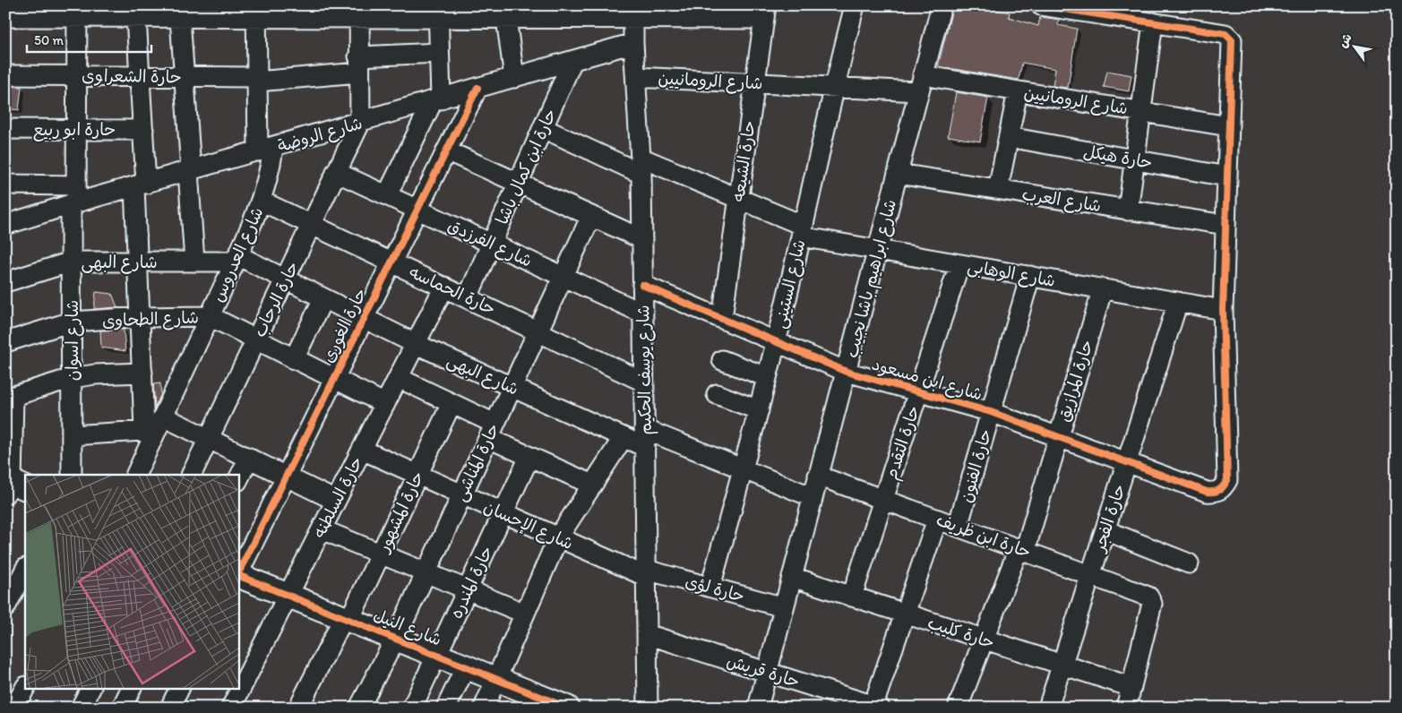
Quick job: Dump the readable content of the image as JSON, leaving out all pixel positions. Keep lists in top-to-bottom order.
{
  "streets": {
    "street": [
      "حارة الشعراوى",
      "شارع الرومانيين",
      "حارة ابو ربيع",
      "شارع الروضة",
      "حارة هيكل",
      "حارة الشيعه",
      "حارة ابن كمال باشا",
      "شارع العرب",
      "شارع الفرزدق",
      "شارع العدروس",
      "شارع البهى",
      "شارع الوهابى",
      "شارع ابراهيم باشا نجيب",
      "شارع الستينى",
      "حارة الحماسه",
      "حارة الرحاب",
      "شارع الطحاوى",
      "حارة الغورى",
      "شارع اسوان",
      "شارع يوسف الحكيم",
      "شارع ابن مسعود",
      "حارة المرازيق",
      "حارة التقدم",
      "حارة المناشى",
      "حارة الفنون",
      "حارة السلطنه",
      "حارة المشهور",
      "حارة الفجر",
      "شارع الإحسان",
      "حارة ابن ظريف",
      "حارة المندره",
      "حارة لؤى",
      "شارع النيل",
      "حارة كليب",
      "حارة قريش"
    ]
  },
  "crossings": [
    ["حارة الشعراوى", "شارع العدروس"],
    ["حارة الشعراوى", "شارع اسوان"],
    ["شارع الرومانيين", "حارة الشيعه"],
    ["شارع الرومانيين", "شارع ابراهيم باشا نجيب"],
    ["شارع الرومانيين", "شارع الستينى"],
    ["شارع الرومانيين", "شارع يوسف الحكيم"],
    ["حارة ابو ربيع", "شارع اسوان"],
    ["شارع الروضة", "حارة ابن كمال باشا"],
    ["شارع الروضة", "شارع العدروس"],
    ["شارع الروضة", "حارة الرحاب"],
    ["شارع الروضة", "حارة الغورى"],
    ["شارع الروضة", "شارع اسوان"],
    ["شارع الروضة", "شارع يوسف الحكيم"],
    ["حارة الشيعه", "شارع الوهابى"],
    ["حارة الشيعه", "شارع ابن مسعود"],
    ["حارة ابن كمال باشا", "شارع الفرزدق"],
    ["حارة ابن كمال باشا", "شارع الوهابى"],
    ["حارة ابن كمال باشا", "حارة الحماسه"],
    ["شارع العرب", "شارع ابراهيم باشا نجيب"],
    ["شارع الفرزدق", "حارة الرحاب"],
    ["شارع الفرزدق", "حارة الغورى"],
    ["شارع الفرزدق", "شارع يوسف الحكيم"],
    ["شارع الفرزدق", "حارة المناشى"],
    ["شارع العدروس", "شارع البهى"],
    ["شارع العدروس", "حارة الحماسه"],
    ["شارع العدروس", "شارع الطحاوى"],
    ["شارع البهى", "حارة الرحاب"],
    ["شارع البهى", "حارة الغورى"],
    ["شارع البهى", "شارع اسوان"],
    ["شارع البهى", "شارع يوسف الحكيم"],
    ["شارع البهى", "حارة المناشى"],
    ["شارع البهى", "حارة السلطنه"],
    ["شارع الوهابى", "شارع ابراهيم باشا نجيب"],
    ["شارع الوهابى", "شارع الستينى"],
    ["شارع الوهابى", "شارع يوسف الحكيم"],
    ["شارع الوهابى", "شارع ابن مسعود"],
    ["شارع الوهابى", "حارة المرازيق"],
    ["شارع الوهابى", "حارة التقدم"],
    ["شارع الوهابى", "حارة الفنون"],
    ["شارع الوهابى", "حارة الفجر"],
    ["شارع ابراهيم باشا نجيب", "شارع ابن مسعود"],
    ["شارع ابراهيم باشا نجيب", "حارة ابن ظريف"],
    ["شارع ابراهيم باشا نجيب", "حارة لؤى"],
    ["شارع ابراهيم باشا نجيب", "حارة كليب"],
    ["شارع ابراهيم باشا نجيب", "حارة قريش"],
    ["شارع الستينى", "شارع ابن مسعود"],
    ["شارع الستينى", "حارة لؤى"],
    ["حارة الحماسه", "حارة الرحاب"],
    ["حارة الحماسه", "حارة الغورى"],
    ["حارة الحماسه", "شارع يوسف الحكيم"],
    ["حارة الحماسه", "حارة المناشى"],
    ["حارة الحماسه", "حارة السلطنه"],
    ["حارة الرحاب", "شارع الطحاوى"],
    ["شارع الطحاوى", "حارة الغورى"],
    ["شارع الطحاوى", "شارع اسوان"],
    ["شارع الطحاوى", "حارة السلطنه"],
    ["شارع يوسف الحكيم", "شارع ابن مسعود"],
    ["شارع يوسف الحكيم", "شارع الإحسان"],
    ["شارع يوسف الحكيم", "حارة لؤى"],
    ["شارع يوسف الحكيم", "حارة قريش"],
    ["شارع ابن مسعود", "حارة المرازيق"],
    ["شارع ابن مسعود", "حارة التقدم"],
    ["شارع ابن مسعود", "حارة الفنون"],
    ["شارع ابن مسعود", "حارة الفجر"],
    ["حارة المرازيق", "حارة ابن ظريف"],
    ["حارة المرازيق", "حارة كليب"],
    ["حارة التقدم", "حارة ابن ظريف"],
    ["حارة التقدم", "حارة كليب"],
    ["حارة المناشى", "شارع الإحسان"],
    ["حارة المناشى", "شارع النيل"],
    ["حارة الفنون", "حارة ابن ظريف"],
    ["حارة السلطنه", "شارع الإحسان"],
    ["حارة السلطنه", "شارع النيل"],
    ["حارة المشهور", "شارع الإحسان"],
    ["حارة المشهور", "شارع النيل"],
    ["حارة الفجر", "حارة ابن ظريف"],
    ["حارة الفجر", "حارة كليب"],
    ["شارع الإحسان", "حارة المندره"],
    ["شارع الإحسان", "حارة لؤى"],
    ["حارة ابن ظريف", "حارة كليب"],
    ["حارة المندره", "شارع النيل"]
  ],
  "scale_bar": "50 m",
  "north": "top left"
}
